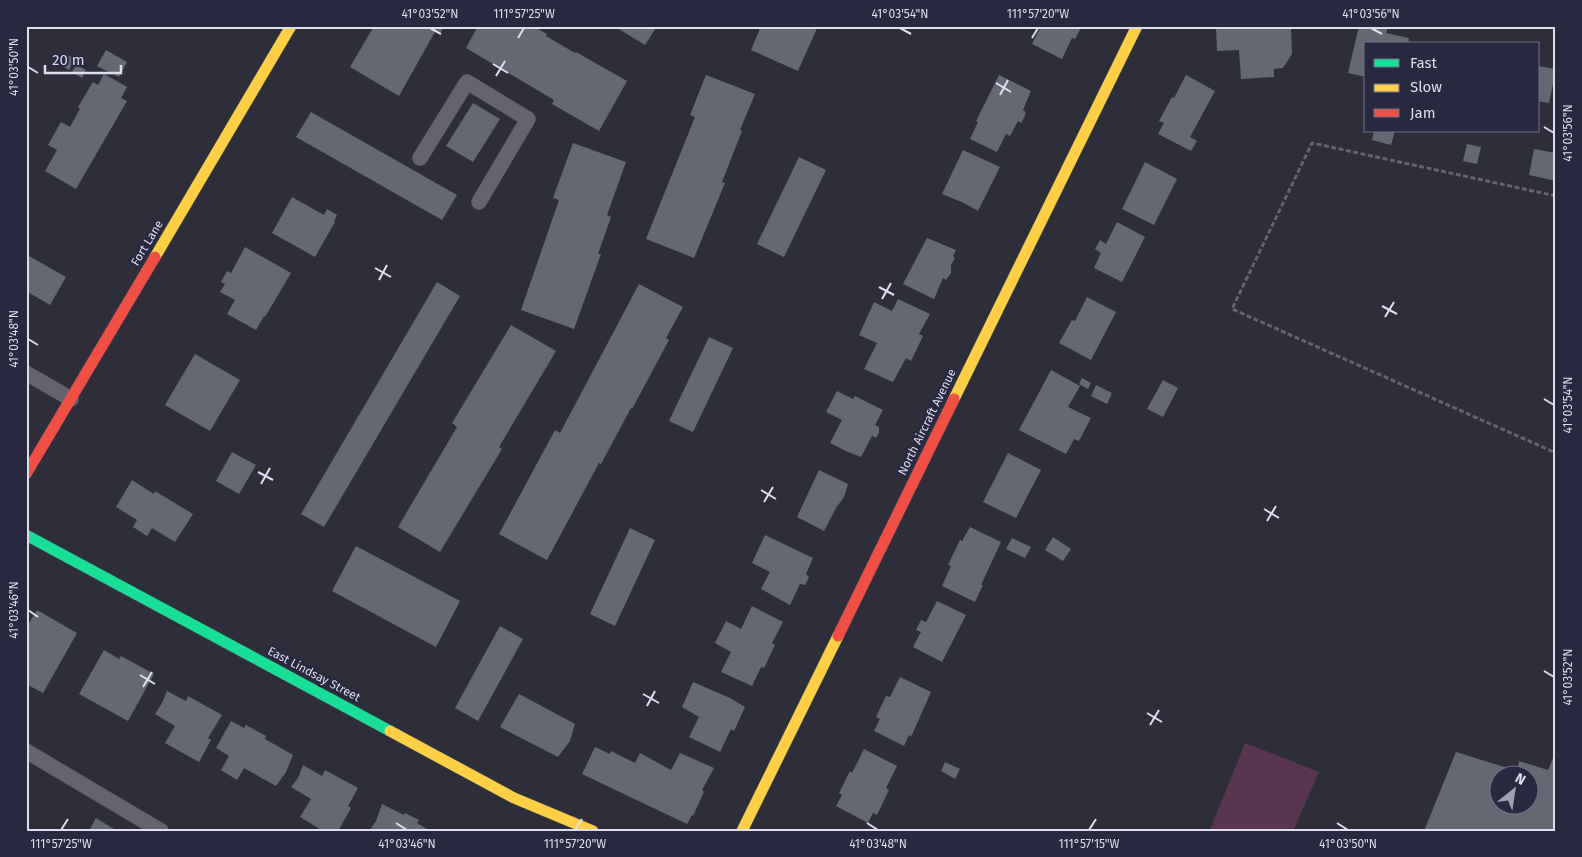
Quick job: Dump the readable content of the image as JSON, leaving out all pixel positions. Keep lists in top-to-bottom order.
{
  "streets": {
    "street": ["Fort Lane", "North Aircraft Avenue", "East Lindsay Street"]
  },
  "legend": ["Fast", "Slow", "Jam"],
  "scale_bar": "20 m",
  "north": "top right",
  "coordinates": [
    "41°03'52\"N",
    "111°57'25\"W",
    "41°03'54\"N",
    "111°57'20\"W",
    "41°03'56\"N",
    "41°03'50\"N",
    "41°03'48\"N",
    "41°03'46\"N",
    "111°57'15\"W"
  ]
}
